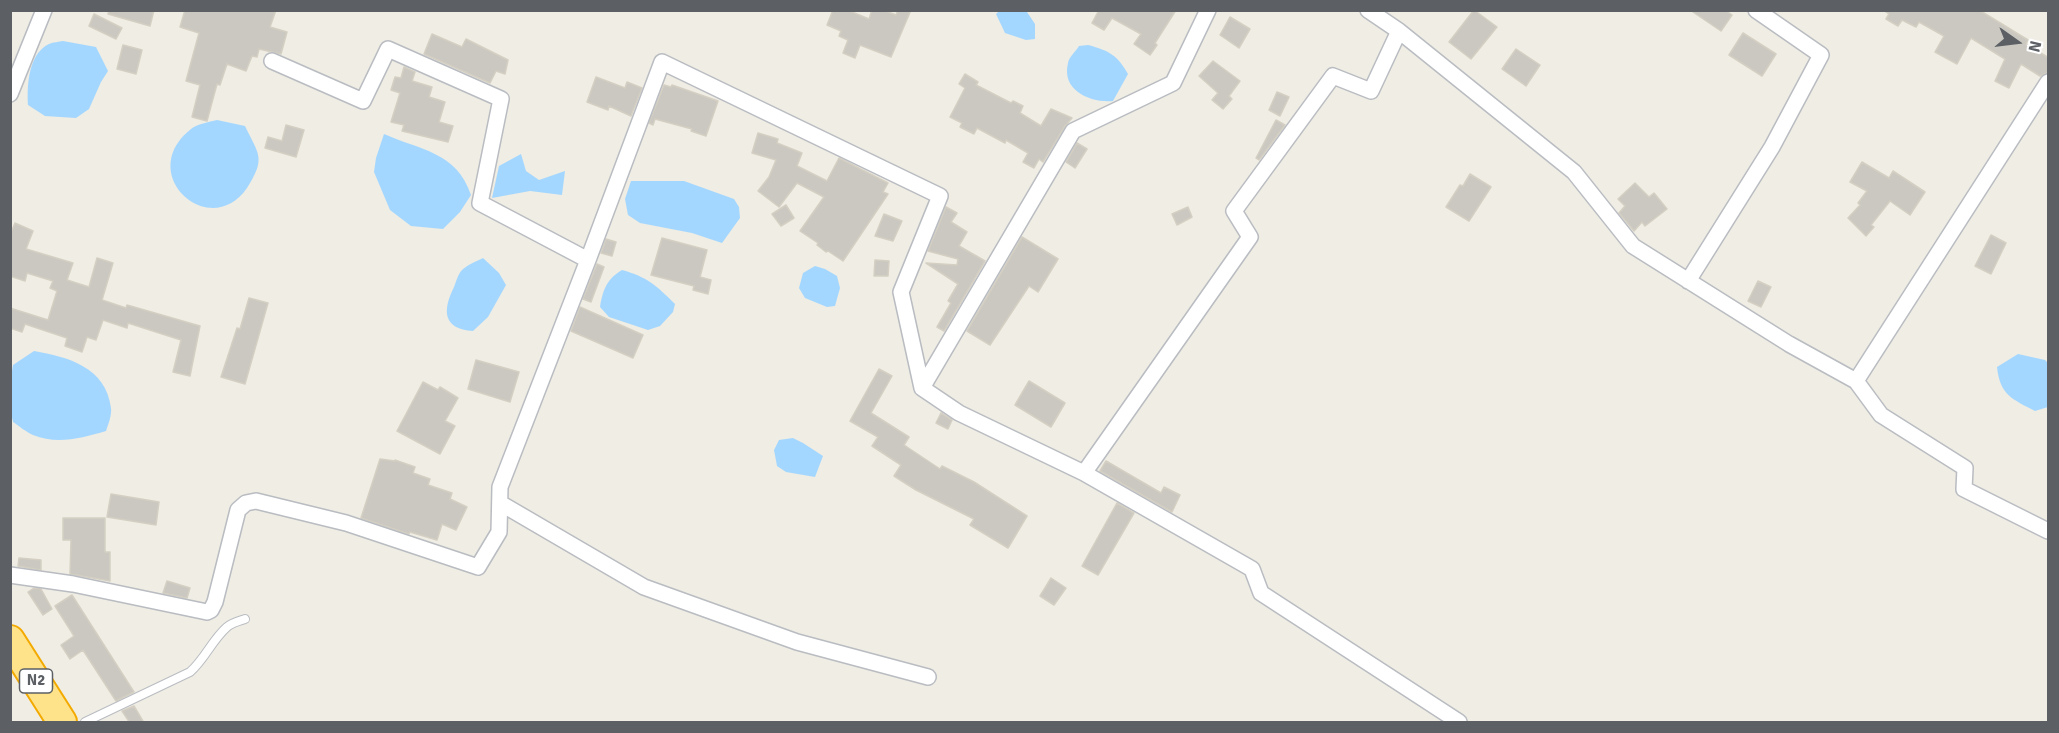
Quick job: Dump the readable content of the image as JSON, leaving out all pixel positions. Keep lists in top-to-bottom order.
{
  "streets": {
    "highway": ["N2"]
  },
  "north": "right"
}
